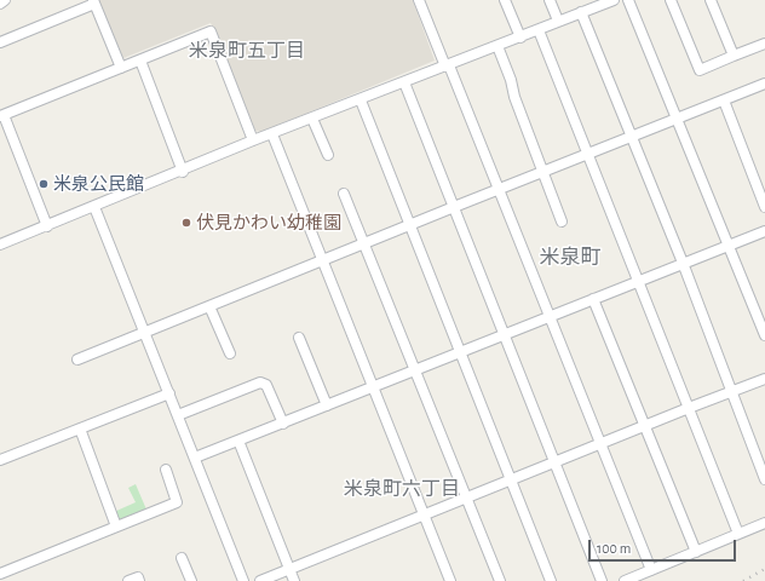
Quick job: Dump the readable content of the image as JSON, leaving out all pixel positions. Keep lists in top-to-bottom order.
{
  "districts": ["米泉町五丁目", "米泉町", "米泉町六丁目"],
  "places": ["米泉公民館", "伏見かわい幼稚園"],
  "scale_bar": "100 m"
}
